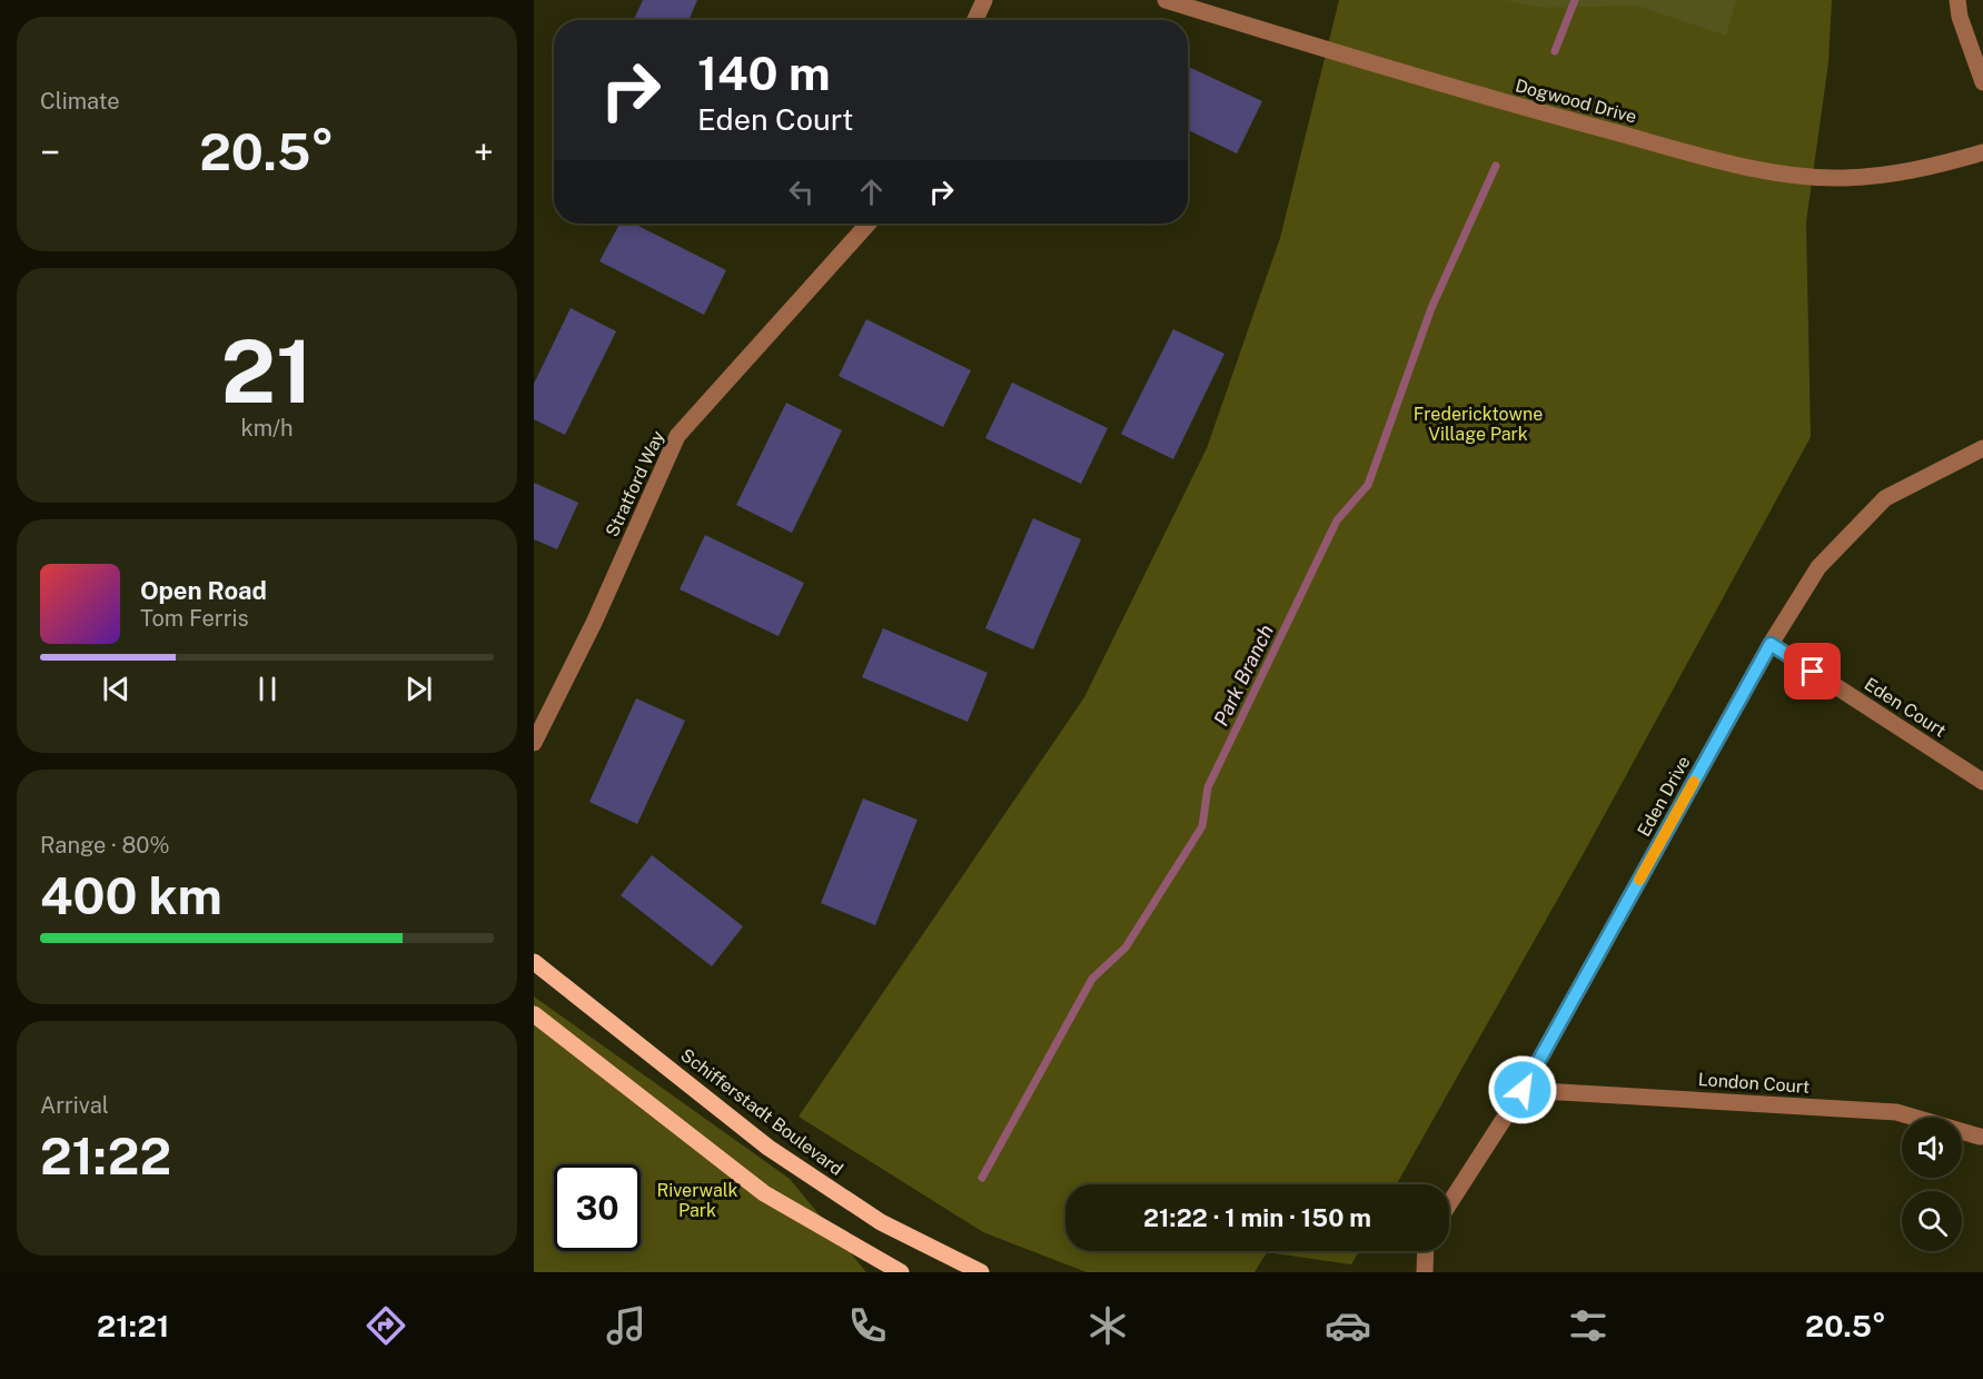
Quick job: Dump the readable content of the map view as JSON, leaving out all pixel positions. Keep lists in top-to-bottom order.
{
  "streets": {
    "main road": ["Schifferstadt Boulevard"],
    "street": [
      "Dogwood Drive",
      "Stratford Way",
      "Eden Court",
      "Eden Drive",
      "London Court"
    ]
  },
  "crossings": [
    ["Eden Court", "Eden Drive"],
    ["Eden Drive", "London Court"]
  ],
  "water": ["Park Branch"],
  "parks": ["Fredericktowne Village Park", "Riverwalk Park"],
  "page": {
    "tile": [
      "Climate",
      ["21", "km/h"],
      ["Range · 80%", "400 km"],
      ["Arrival", "21:22"]
    ],
    "turn": ["140 m", "Eden Court"],
    "heat": ["−", "20.5°", "+"],
    "song": ["Open Road", "Tom Ferris"],
    "limit": "30",
    "trip": "21:22 · 1 min · 150 m",
    "tabs": ["21:21", "20.5°"]
  }
}
